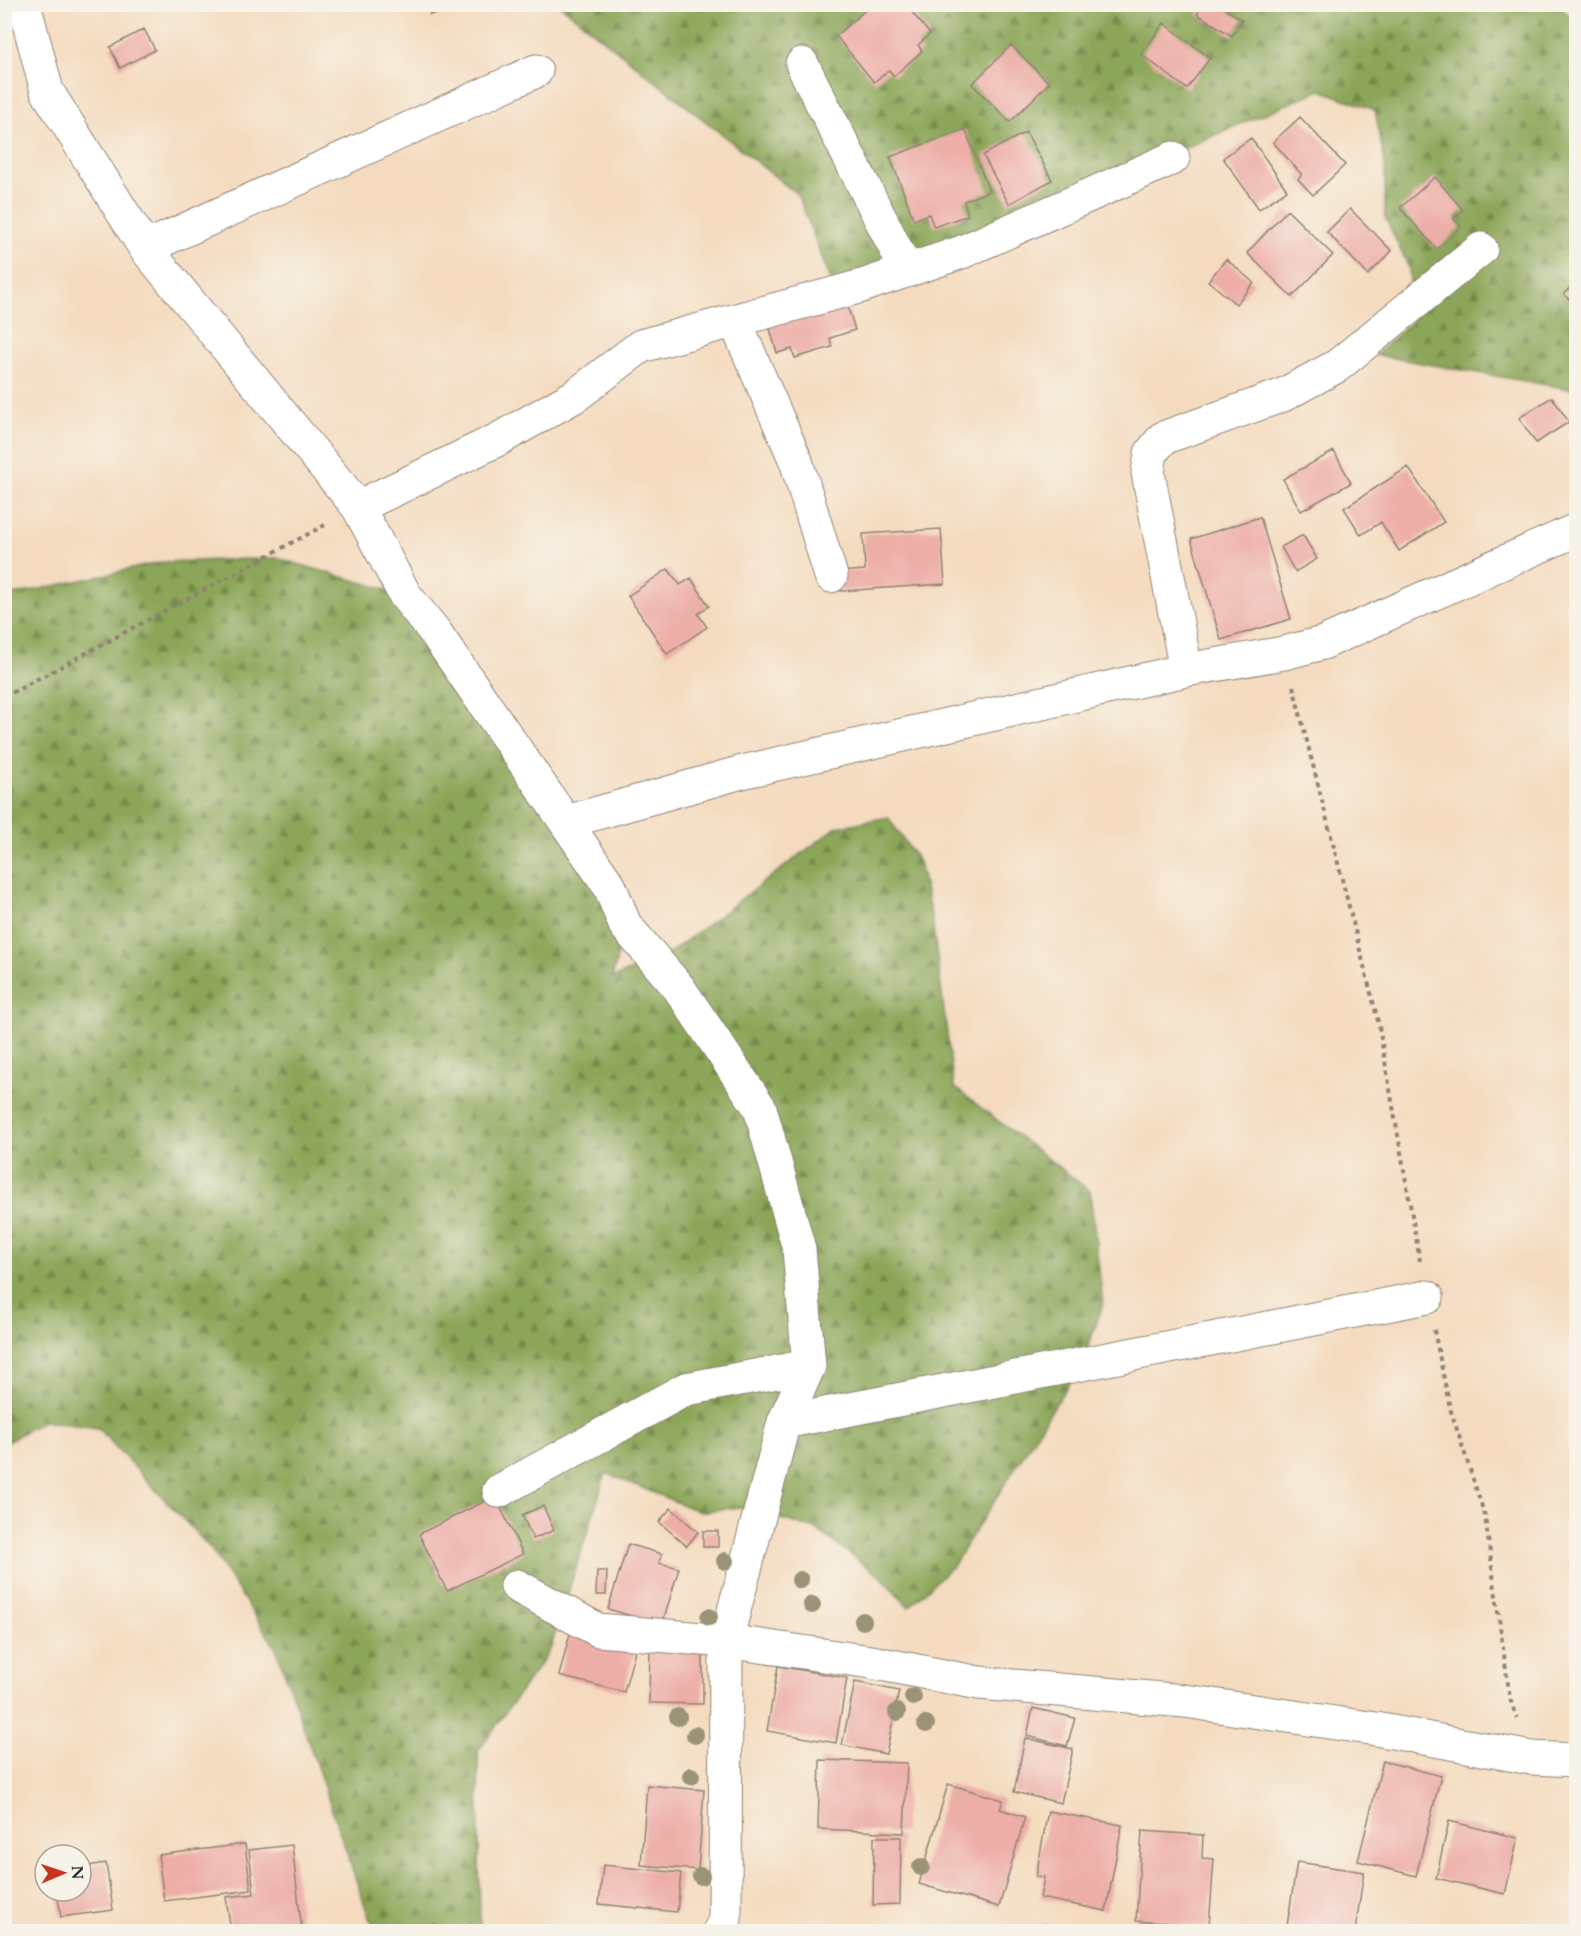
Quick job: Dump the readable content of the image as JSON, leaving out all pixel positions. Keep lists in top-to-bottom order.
{
  "north": "right"
}
